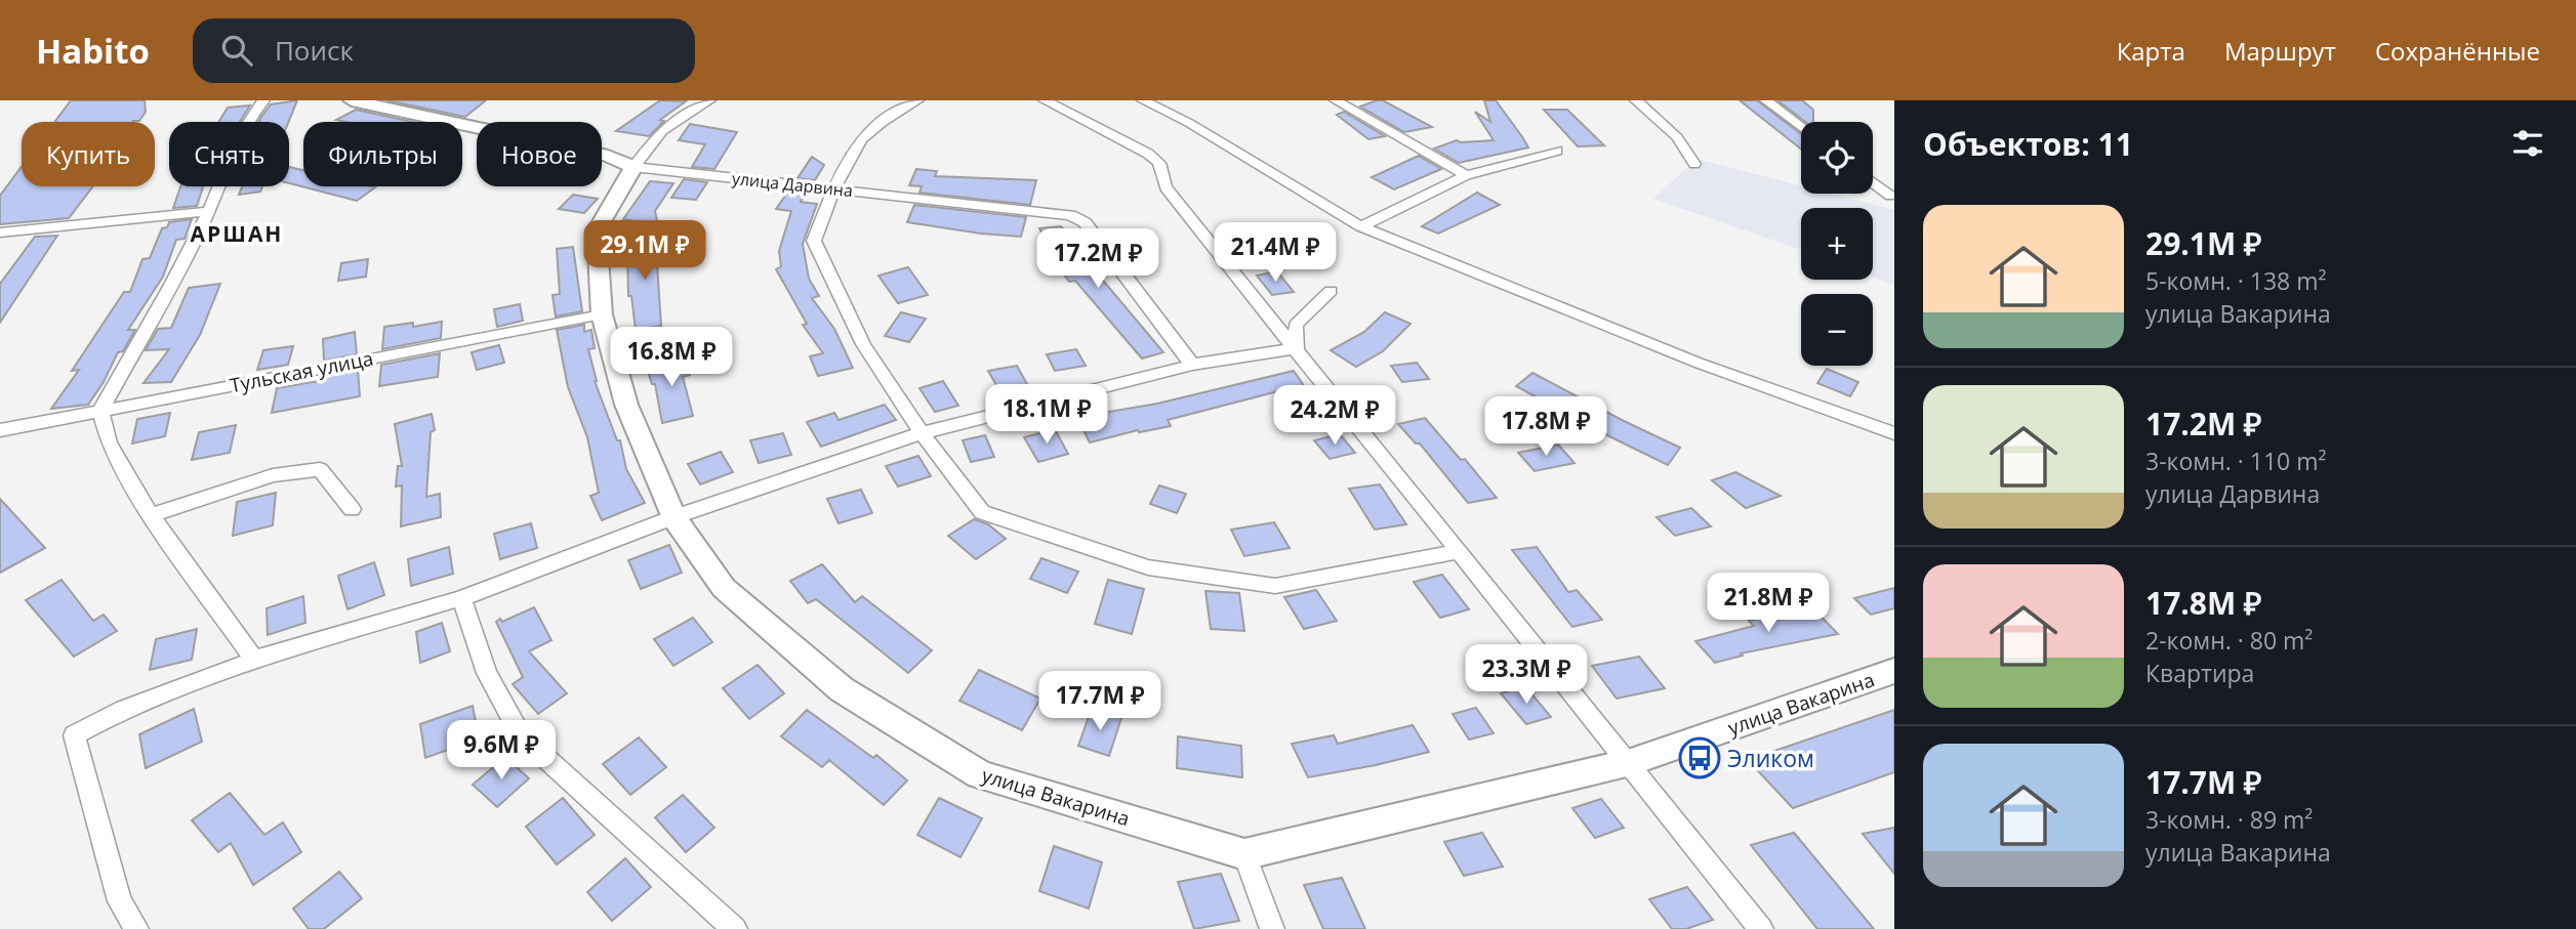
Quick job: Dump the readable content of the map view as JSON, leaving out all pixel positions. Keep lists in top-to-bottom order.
{
  "streets": {
    "street": ["улица Дарвина", "Тульская улица", "улица Вакарина"]
  },
  "crossings": [
    ["улица Дарвина", "улица Вакарина"],
    ["Тульская улица", "улица Вакарина"]
  ],
  "districts": ["АРШАН"],
  "places": {
    "bus stop": ["Эликом"]
  },
  "page": {
    "header": "Habito",
    "search": "Поиск",
    "nav": ["Карта", "Маршрут", "Сохранённые"],
    "heading": "Объектов: 11",
    "map_buttons": ["+", "−"],
    "chip": [
      "Купить",
      "Снять",
      "Фильтры",
      "Новое"
    ],
    "list": [
      {
        "name": "29.1M ₽",
        "note": "5-комн. · 138 m² · улица Вакарина"
      },
      {
        "name": "17.2M ₽",
        "note": "3-комн. · 110 m² · улица Дарвина"
      },
      {
        "name": "17.8M ₽",
        "note": "2-комн. · 80 m² · Квартира"
      },
      {
        "name": "17.7M ₽",
        "note": "3-комн. · 89 m² · улица Вакарина"
      }
    ],
    "price": [
      "29.1M ₽",
      "21.4M ₽",
      "17.2M ₽",
      "16.8M ₽",
      "18.1M ₽",
      "24.2M ₽",
      "17.8M ₽",
      "21.8M ₽",
      "23.3M ₽",
      "17.7M ₽",
      "9.6M ₽"
    ]
  }
}
